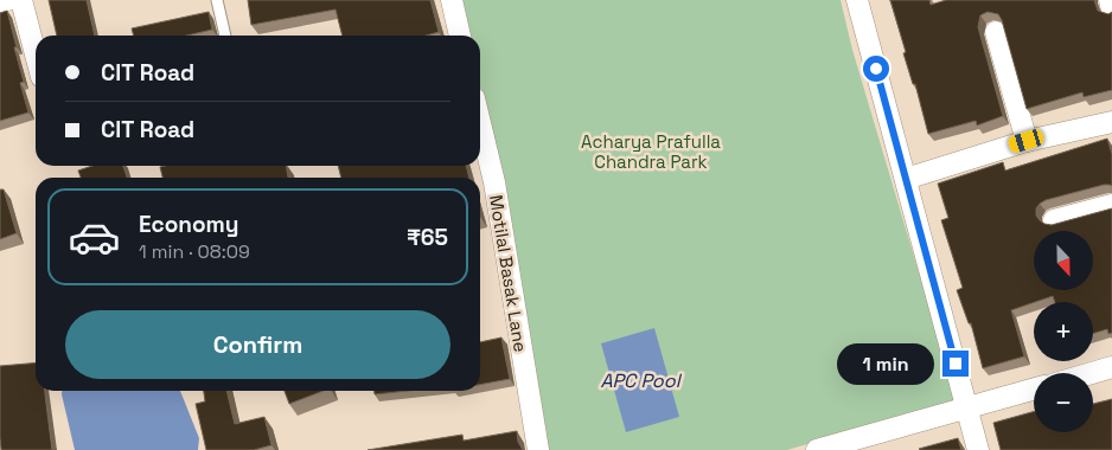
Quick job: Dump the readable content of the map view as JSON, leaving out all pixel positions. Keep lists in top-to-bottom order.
{
  "streets": {
    "street": ["Motilal Basak Lane"]
  },
  "water": ["APC Pool"],
  "parks": ["Acharya Prafulla Chandra Park"],
  "north": "bottom",
  "page": {
    "banner": ["CIT Road", "CIT Road"],
    "list": [
      {
        "name": "Economy",
        "note": "1 min · 08:09",
        "value": "₹65"
      }
    ],
    "map_buttons": ["+", "−"],
    "buttons": "Confirm",
    "bubble": "1 min"
  }
}
